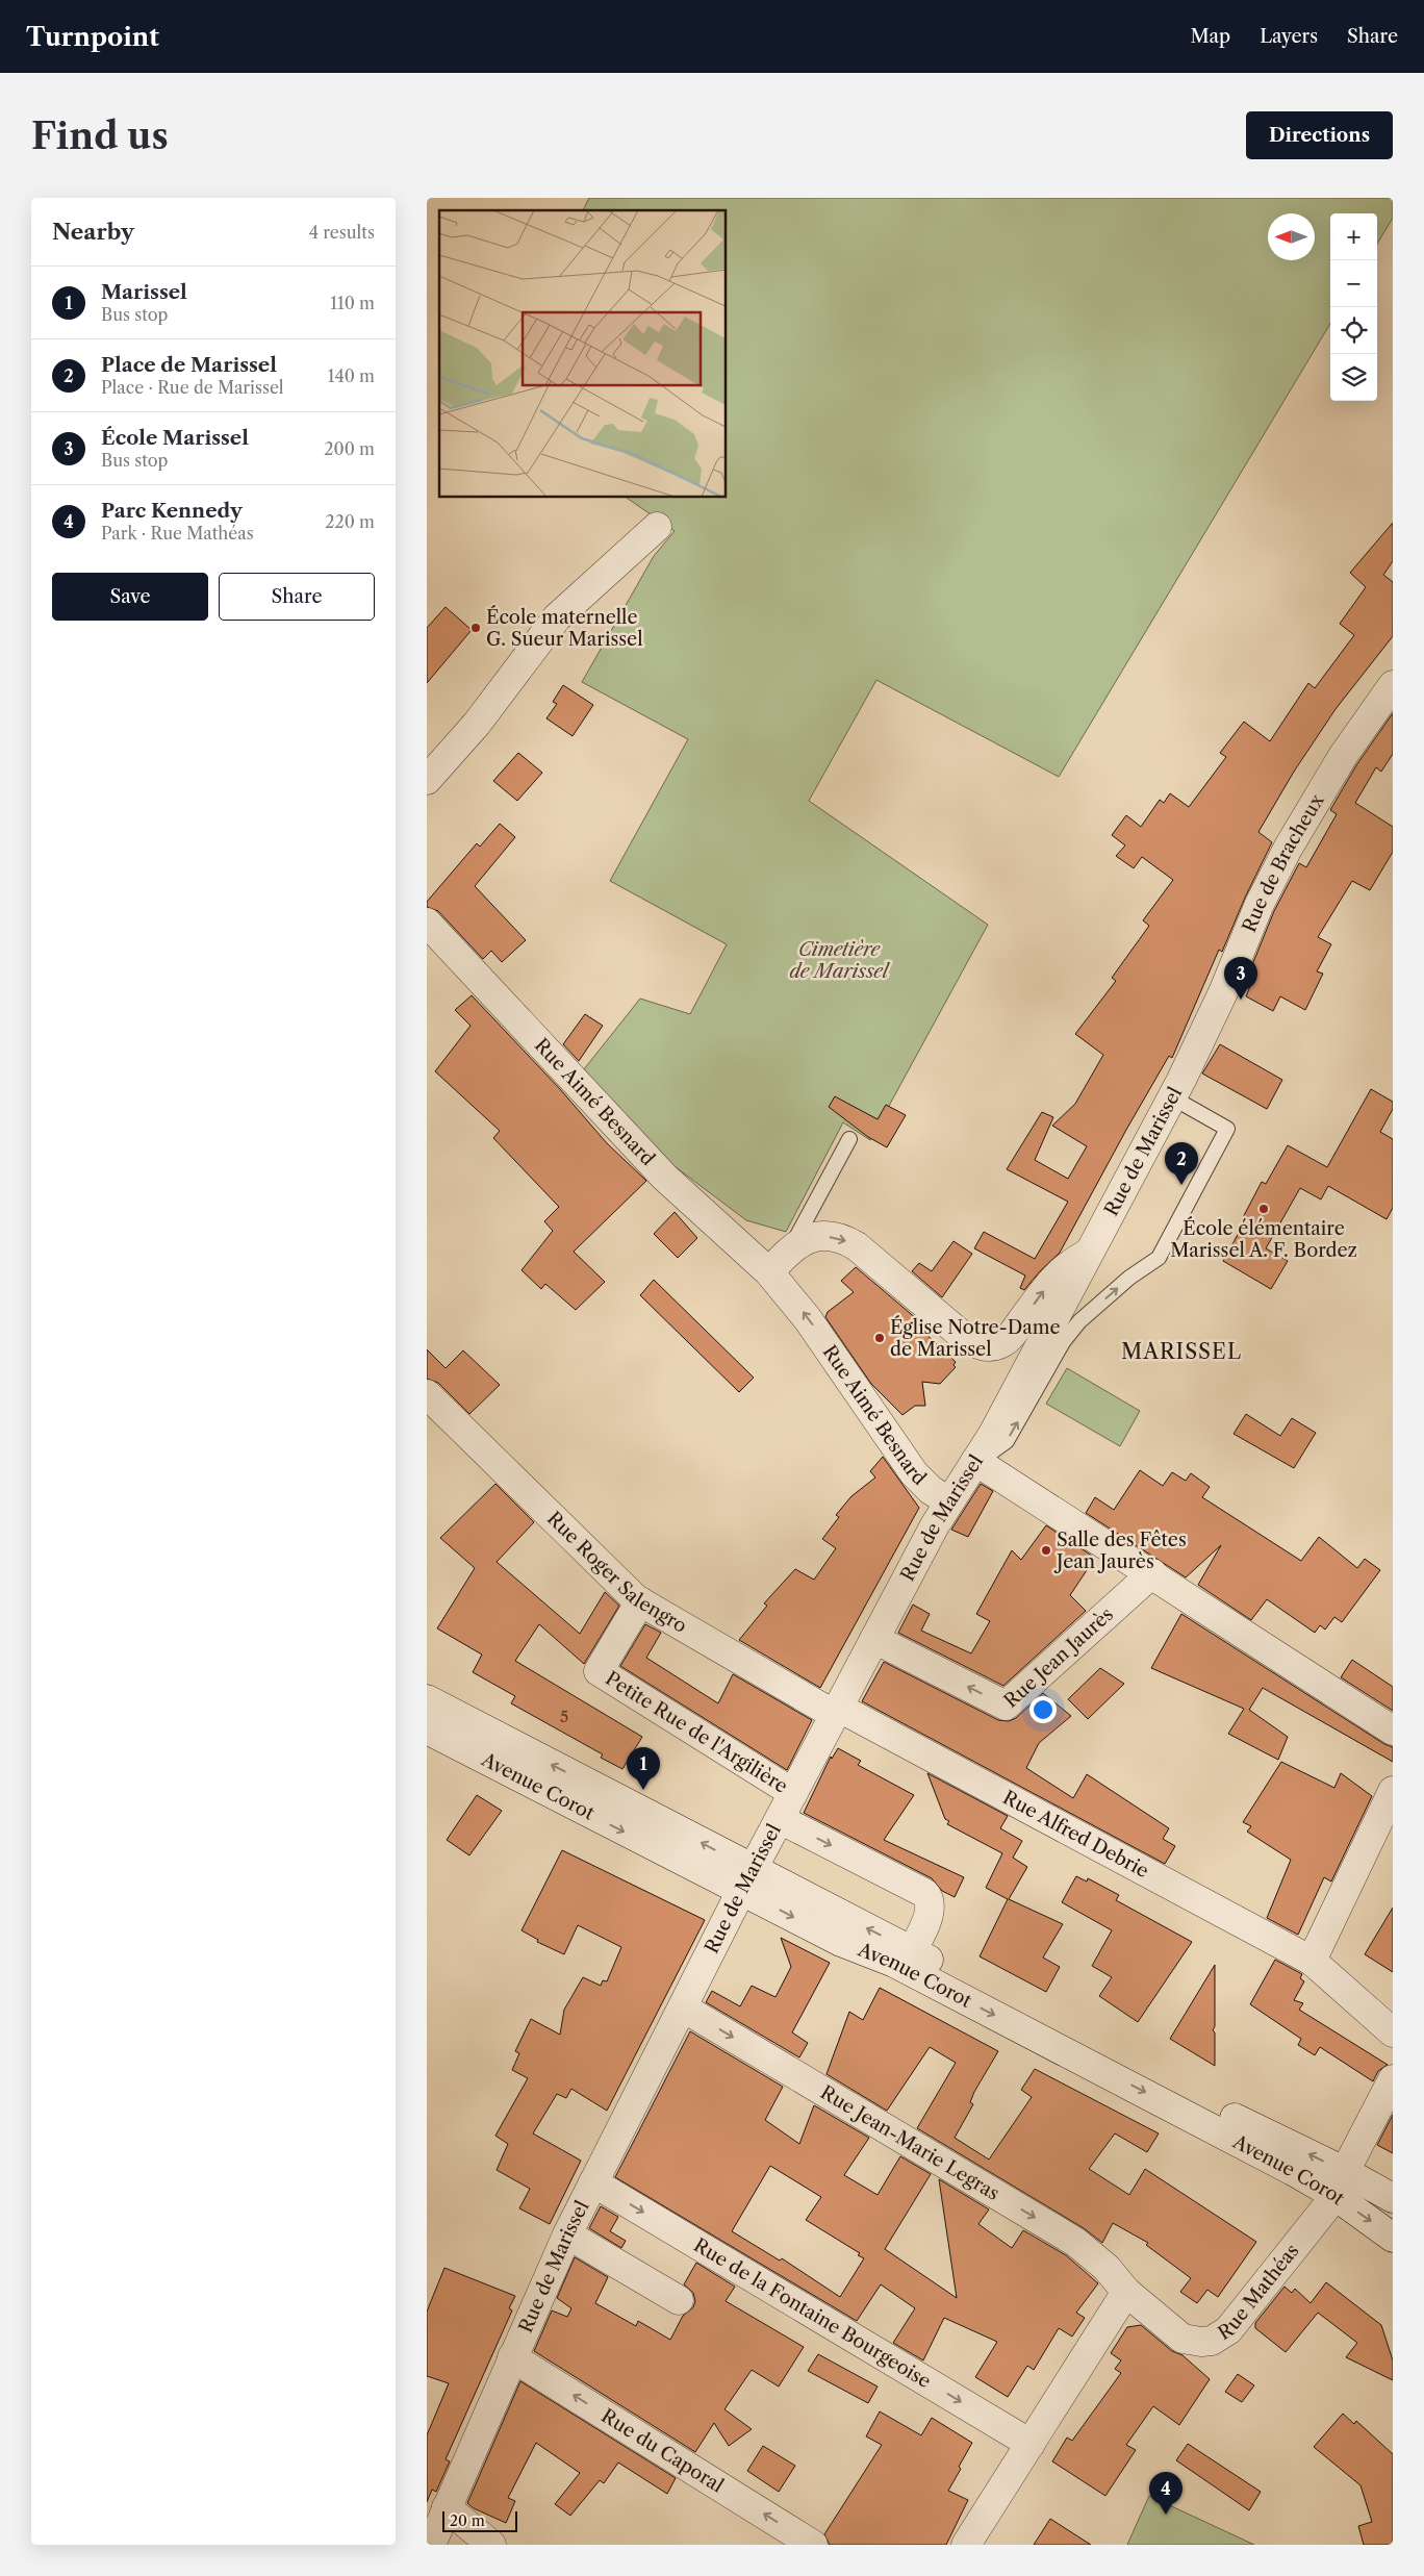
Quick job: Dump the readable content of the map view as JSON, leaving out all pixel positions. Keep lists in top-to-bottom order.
{
  "streets": {
    "street": [
      "Rue de Bracheux",
      "Rue Aimé Besnard",
      "Rue de Marissel",
      "Rue Roger Salengro",
      "Rue Jean Jaurès",
      "Petite Rue de l'Argilière",
      "Avenue Corot",
      "Rue Alfred Debrie",
      "Rue Jean-Marie Legras",
      "Rue Mathéas",
      "Rue de la Fontaine Bourgeoise",
      "Rue du Caporal"
    ]
  },
  "crossings": [
    ["Rue de Bracheux", "Rue de Marissel"],
    ["Rue Aimé Besnard", "Rue de Marissel"],
    ["Rue de Marissel", "Rue Roger Salengro"],
    ["Rue de Marissel", "Rue Jean Jaurès"],
    ["Rue de Marissel", "Petite Rue de l'Argilière"],
    ["Rue de Marissel", "Avenue Corot"],
    ["Rue de Marissel", "Rue Alfred Debrie"],
    ["Rue de Marissel", "Rue Jean-Marie Legras"],
    ["Rue de Marissel", "Rue de la Fontaine Bourgeoise"],
    ["Rue de Marissel", "Rue du Caporal"],
    ["Rue Roger Salengro", "Petite Rue de l'Argilière"],
    ["Rue Roger Salengro", "Rue Alfred Debrie"],
    ["Avenue Corot", "Rue Mathéas"],
    ["Rue Jean-Marie Legras", "Rue Mathéas"]
  ],
  "one_way": [
    "Rue Aimé Besnard",
    "Rue Jean Jaurès",
    "Rue Jean-Marie Legras",
    "Rue de la Fontaine Bourgeoise"
  ],
  "districts": ["MARISSEL"],
  "parks": ["Cimetière de Marissel"],
  "places": [
    "École maternelle G. Sueur Marissel",
    "École élémentaire Marissel A. F. Bordez",
    "Église Notre-Dame de Marissel",
    "Salle des Fêtes Jean Jaurès"
  ],
  "house_numbers": ["5"],
  "scale_bar": "20 m",
  "north": "left",
  "page": {
    "header": "Turnpoint",
    "nav": ["Map", "Layers", "Share"],
    "buttons": [
      "Directions",
      ["Save", "Share"]
    ],
    "title": "Find us",
    "heading": ["Nearby", "4 results"],
    "map_buttons": ["+", "−"],
    "list": [
      {
        "mark": "1",
        "name": "Marissel",
        "note": "Bus stop",
        "value": "110 m"
      },
      {
        "mark": "2",
        "name": "Place de Marissel",
        "note": "Place · Rue de Marissel",
        "value": "140 m"
      },
      {
        "mark": "3",
        "name": "École Marissel",
        "note": "Bus stop",
        "value": "200 m"
      },
      {
        "mark": "4",
        "name": "Parc Kennedy",
        "note": "Park · Rue Mathéas",
        "value": "220 m"
      }
    ],
    "pins": [
      "3",
      "2",
      "1",
      "4"
    ],
    "scale": "20 m"
  }
}
